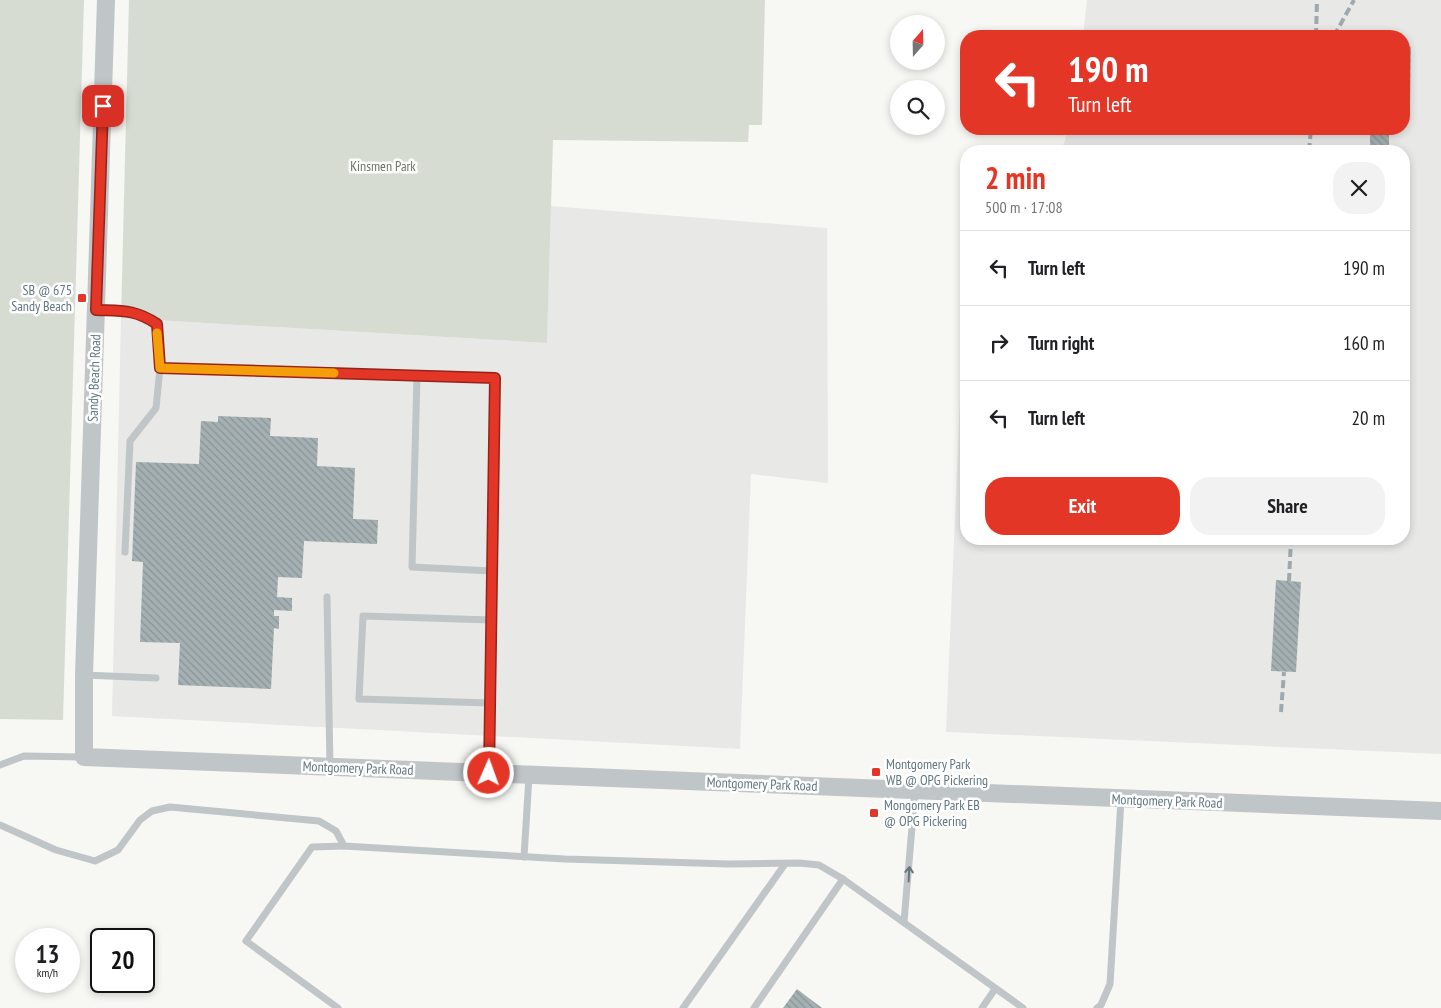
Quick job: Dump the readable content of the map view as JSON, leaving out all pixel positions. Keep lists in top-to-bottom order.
{
  "streets": {
    "street": ["Sandy Beach Road", "Montgomery Park Road"]
  },
  "crossings": [
    ["Sandy Beach Road", "Montgomery Park Road"]
  ],
  "parks": ["Kinsmen Park"],
  "places": {
    "transit": ["SB @ 675 Sandy Beach", "Montgomery Park WB @ OPG Pickering", "Mongomery Park EB @ OPG Pickering"]
  },
  "north": "top",
  "page": {
    "turn": ["190 m", "Turn left"],
    "heading": ["2 min", "500 m · 17:08"],
    "list": [
      {
        "name": "Turn left",
        "value": "190 m"
      },
      {
        "name": "Turn right",
        "value": "160 m"
      },
      {
        "name": "Turn left",
        "value": "20 m"
      }
    ],
    "buttons": ["Exit", "Share"],
    "speed": "13 km/h",
    "limit": "20"
  }
}
